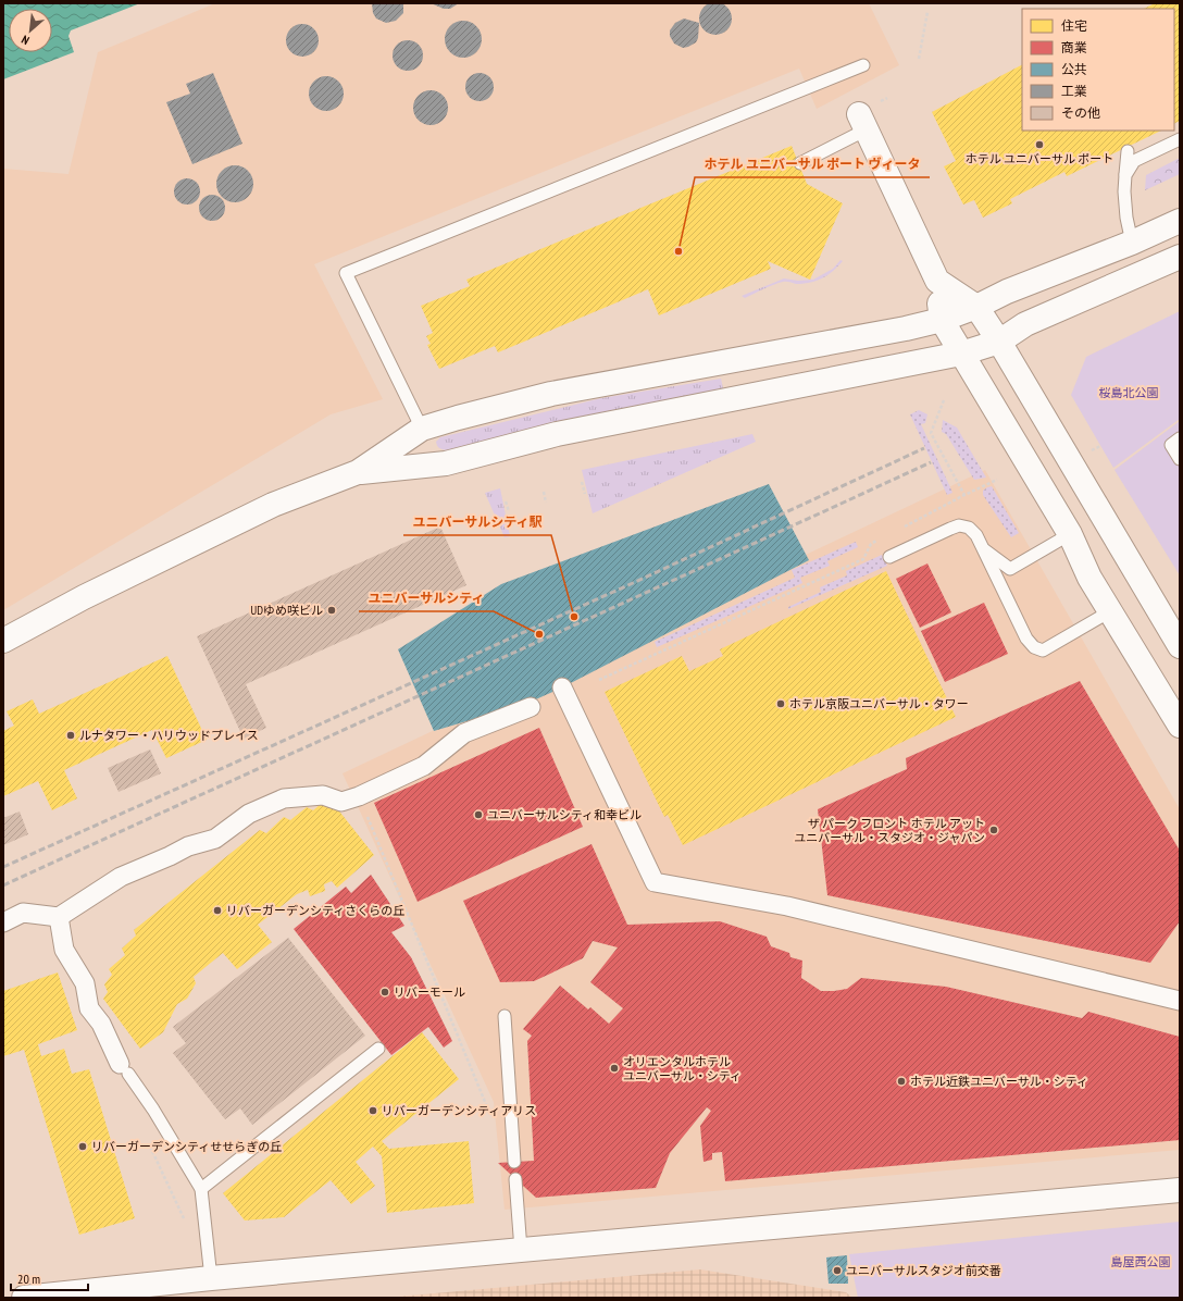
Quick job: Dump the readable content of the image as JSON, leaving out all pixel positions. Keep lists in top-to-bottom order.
{
  "parks": ["桜島北公園", "島屋西公園"],
  "places": [
    "ホテル ユニバーサル ポート",
    "ホテル ユニバーサル ポート ヴィータ",
    "UDゆめ咲ビル",
    "ユニバーサルシティ駅",
    "ユニバーサルシティ",
    "ホテル京阪ユニバーサル・タワー",
    "ルナタワー・ハリウッドプレイス",
    "ユニバーサルシティ和幸ビル",
    "ザ パーク フロント ホテル アット ユニバーサル・スタジオ・ジャパン",
    "リバーガーデンシティさくらの丘",
    "リバーモール",
    "オリエンタルホテル ユニバーサル・シティ",
    "ホテル近鉄ユニバーサル・シティ",
    "リバーガーデンシティアリス",
    "リバーガーデンシティせせらぎの丘",
    "ユニバーサルスタジオ前交番"
  ],
  "legend": [
    "住宅",
    "商業",
    "公共",
    "工業",
    "その他"
  ],
  "scale_bar": "20 m",
  "north": "bottom left"
}
